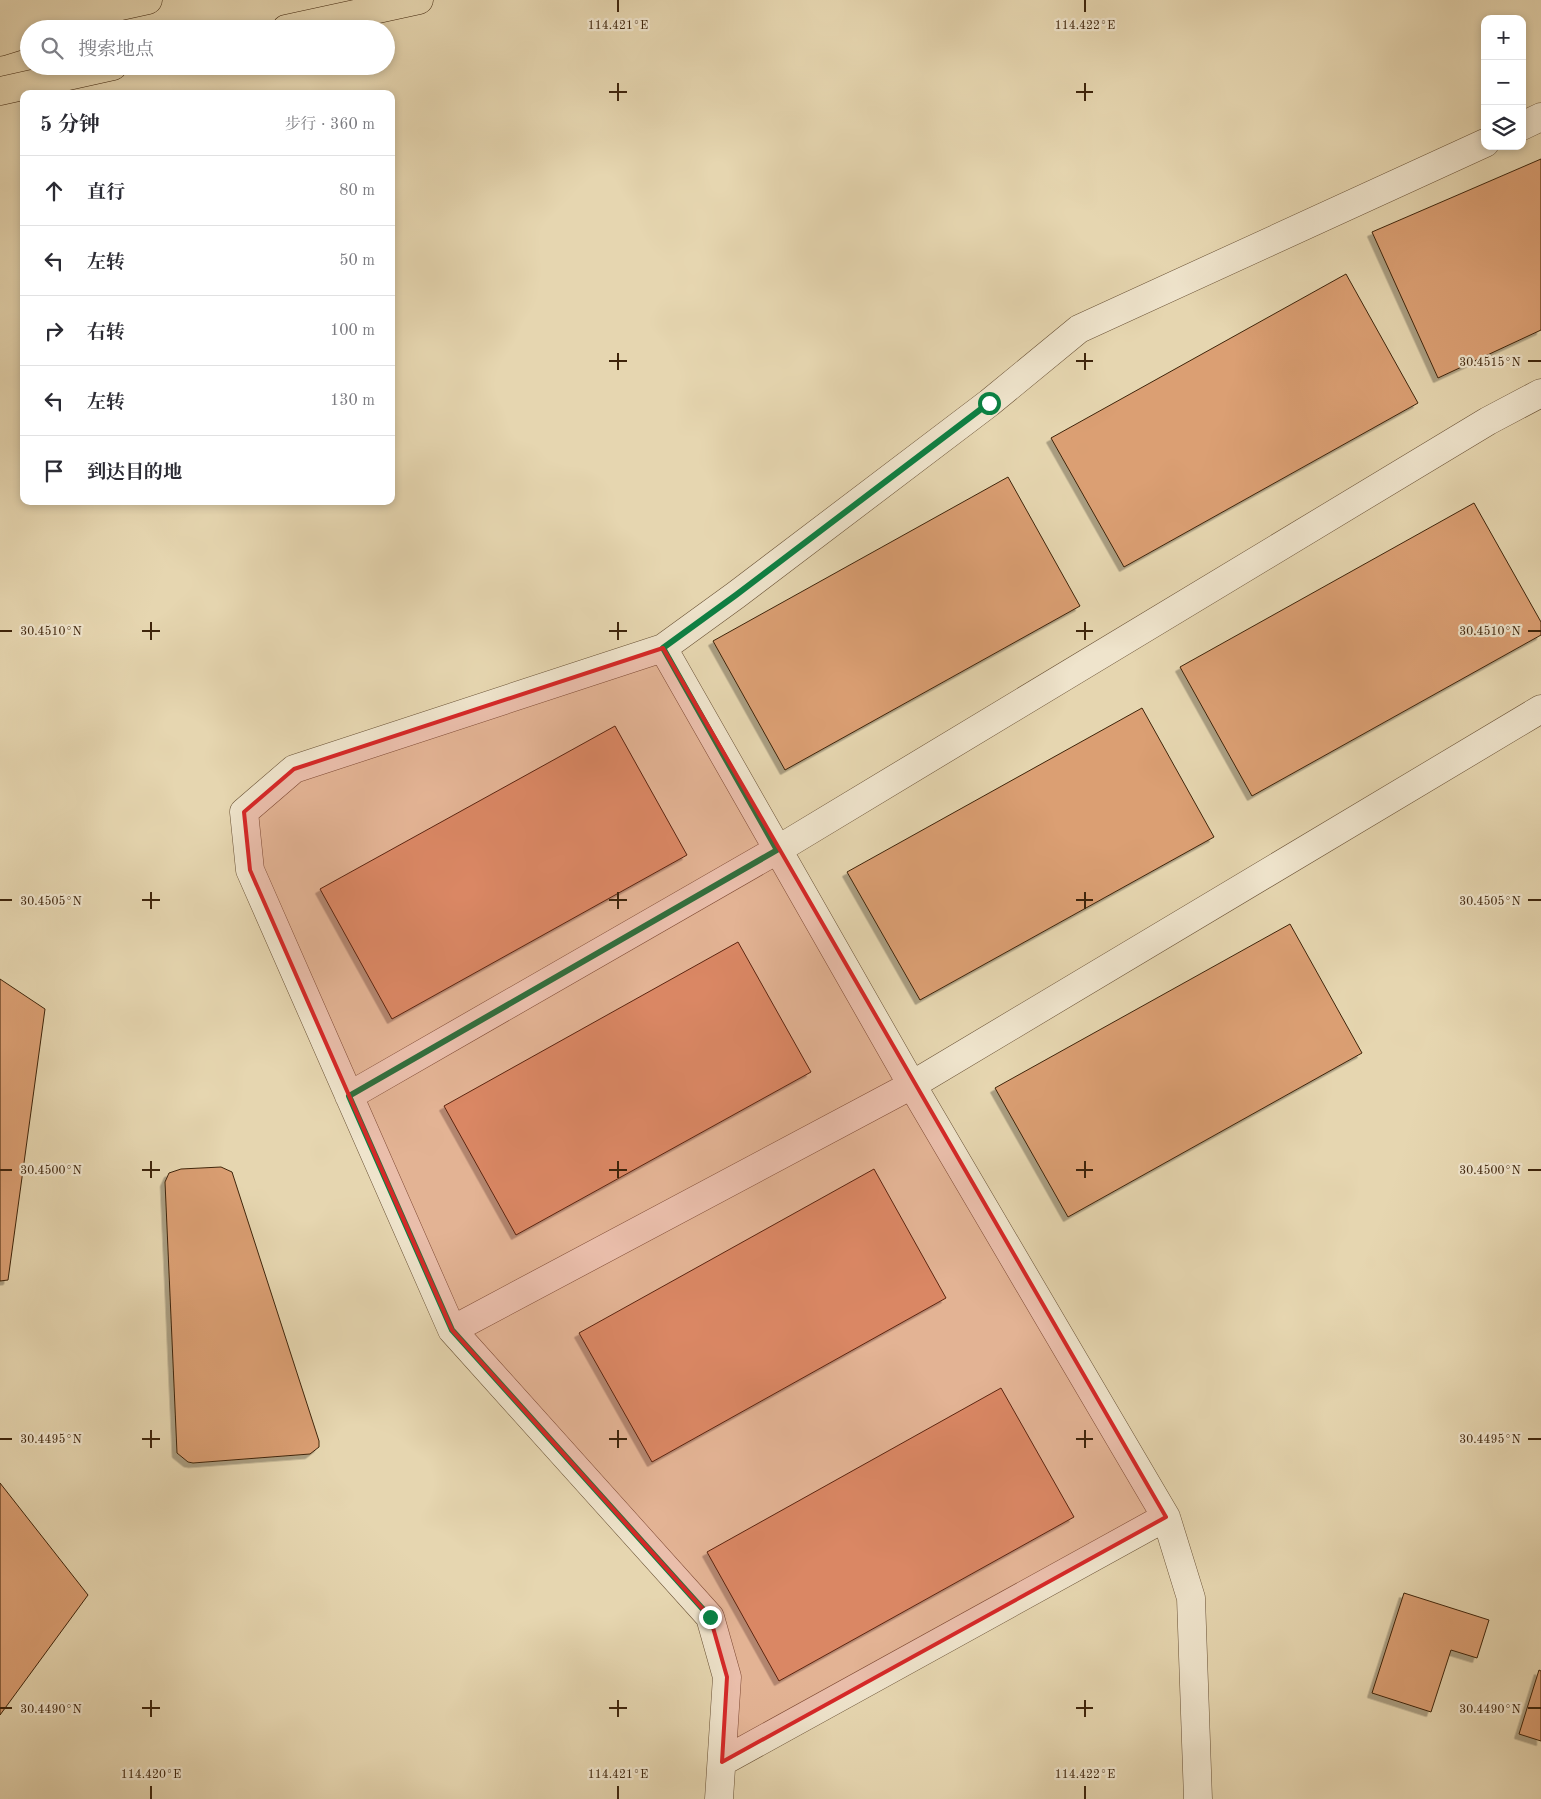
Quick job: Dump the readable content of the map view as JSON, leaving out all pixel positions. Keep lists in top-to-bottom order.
{
  "page": {
    "map_buttons": ["+", "−"],
    "search": "搜索地点",
    "heading": ["5 分钟", "步行 · 360 m"],
    "list": [
      ["直行", "80 m"],
      ["左转", "50 m"],
      ["右转", "100 m"],
      ["左转", "130 m"],
      "到达目的地"
    ]
  },
  "coordinates": [
    "114.421°E",
    "114.422°E",
    "30.4515°N",
    "30.4510°N",
    "30.4505°N",
    "30.4500°N",
    "30.4495°N",
    "30.4490°N",
    "114.420°E"
  ]
}
